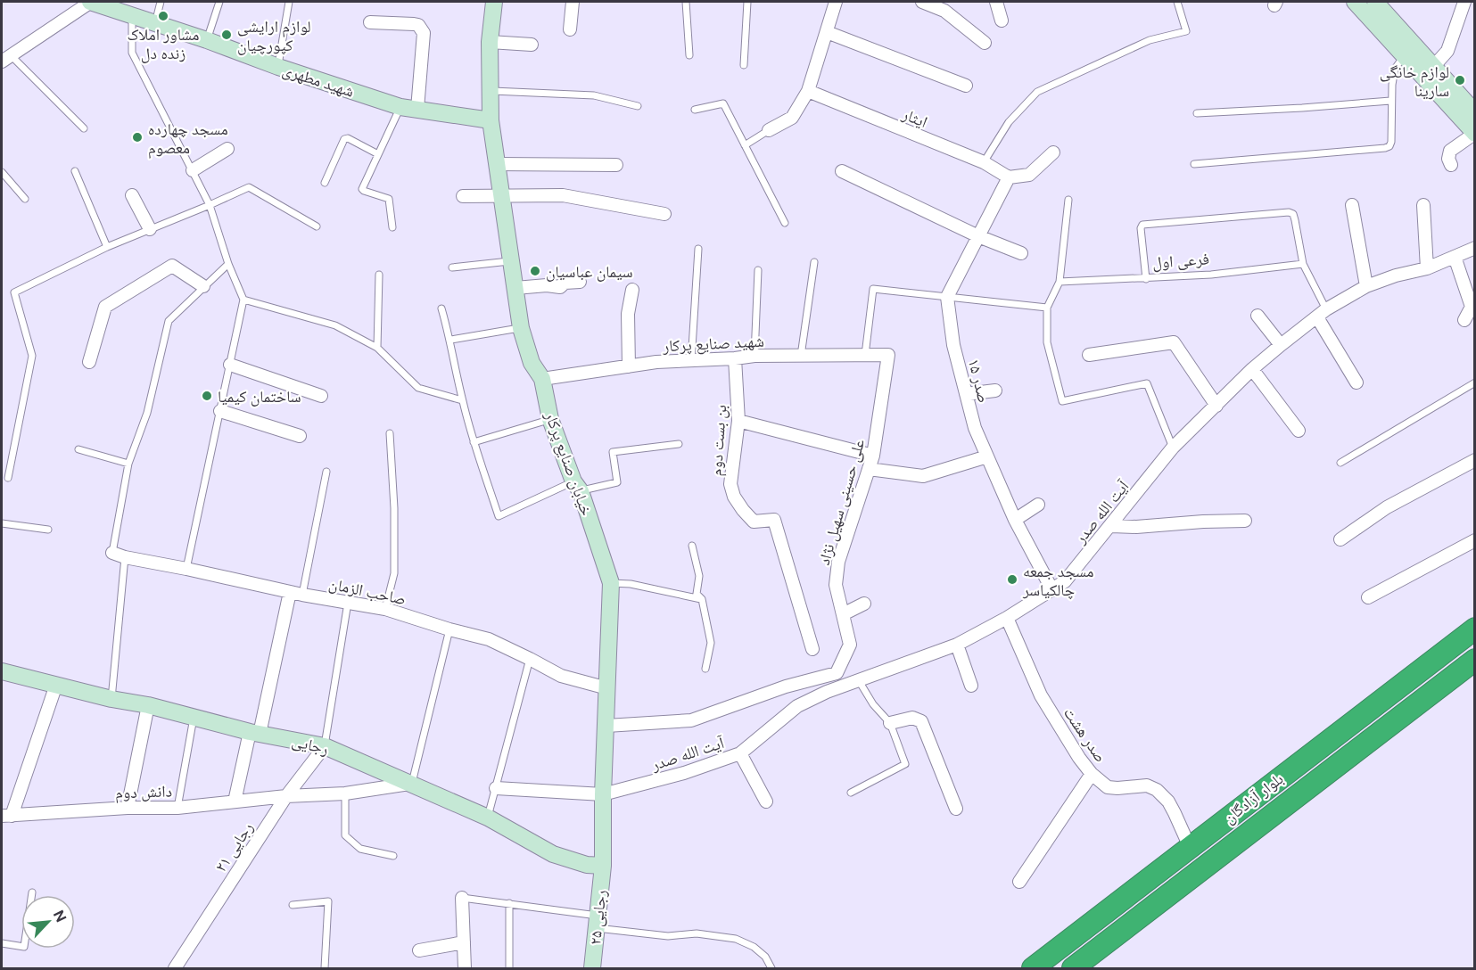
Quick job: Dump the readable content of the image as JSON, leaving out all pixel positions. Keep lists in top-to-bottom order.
{
  "streets": {
    "highway": ["بلوار آزادگان"],
    "street": [
      "شهید مطهری",
      "ایثار",
      "شهید صنایع پرکار",
      "صدر ۱۵",
      "بن بست دوم",
      "خیابان صنایع پرکار",
      "علی حسینی سهیل نژاد",
      "آیت الله صدر",
      "صاحب الزمان",
      "صدر هشت",
      "رجایی",
      "دانش دوم",
      "رجایی ۲۱",
      "رجایی ۲۵"
    ],
    "lane": ["فرعی اول"]
  },
  "crossings": [
    ["شهید مطهری", "خیابان صنایع پرکار"],
    ["شهید صنایع پرکار", "بن بست دوم"],
    ["شهید صنایع پرکار", "خیابان صنایع پرکار"],
    ["شهید صنایع پرکار", "علی حسینی سهیل نژاد"],
    ["صدر ۱۵", "آیت الله صدر"],
    ["خیابان صنایع پرکار", "علی حسینی سهیل نژاد"],
    ["خیابان صنایع پرکار", "آیت الله صدر"],
    ["خیابان صنایع پرکار", "صاحب الزمان"],
    ["خیابان صنایع پرکار", "رجایی"],
    ["خیابان صنایع پرکار", "رجایی ۲۵"],
    ["آیت الله صدر", "صدر هشت"],
    ["صدر هشت", "بلوار آزادگان"],
    ["رجایی", "دانش دوم"],
    ["رجایی", "رجایی ۲۱"],
    ["رجایی", "رجایی ۲۵"],
    ["دانش دوم", "رجایی ۲۱"]
  ],
  "places": [
    "مشاور املاک زنده دل",
    "لوازم ارایشی کپورچیان",
    "لوازم خانگی سارینا",
    "مسجد چهارده معصوم",
    "سیمان عباسیان",
    "ساختمان کیمیا",
    "مسجد جمعه چالکیاسر"
  ],
  "north": "top right"
}
